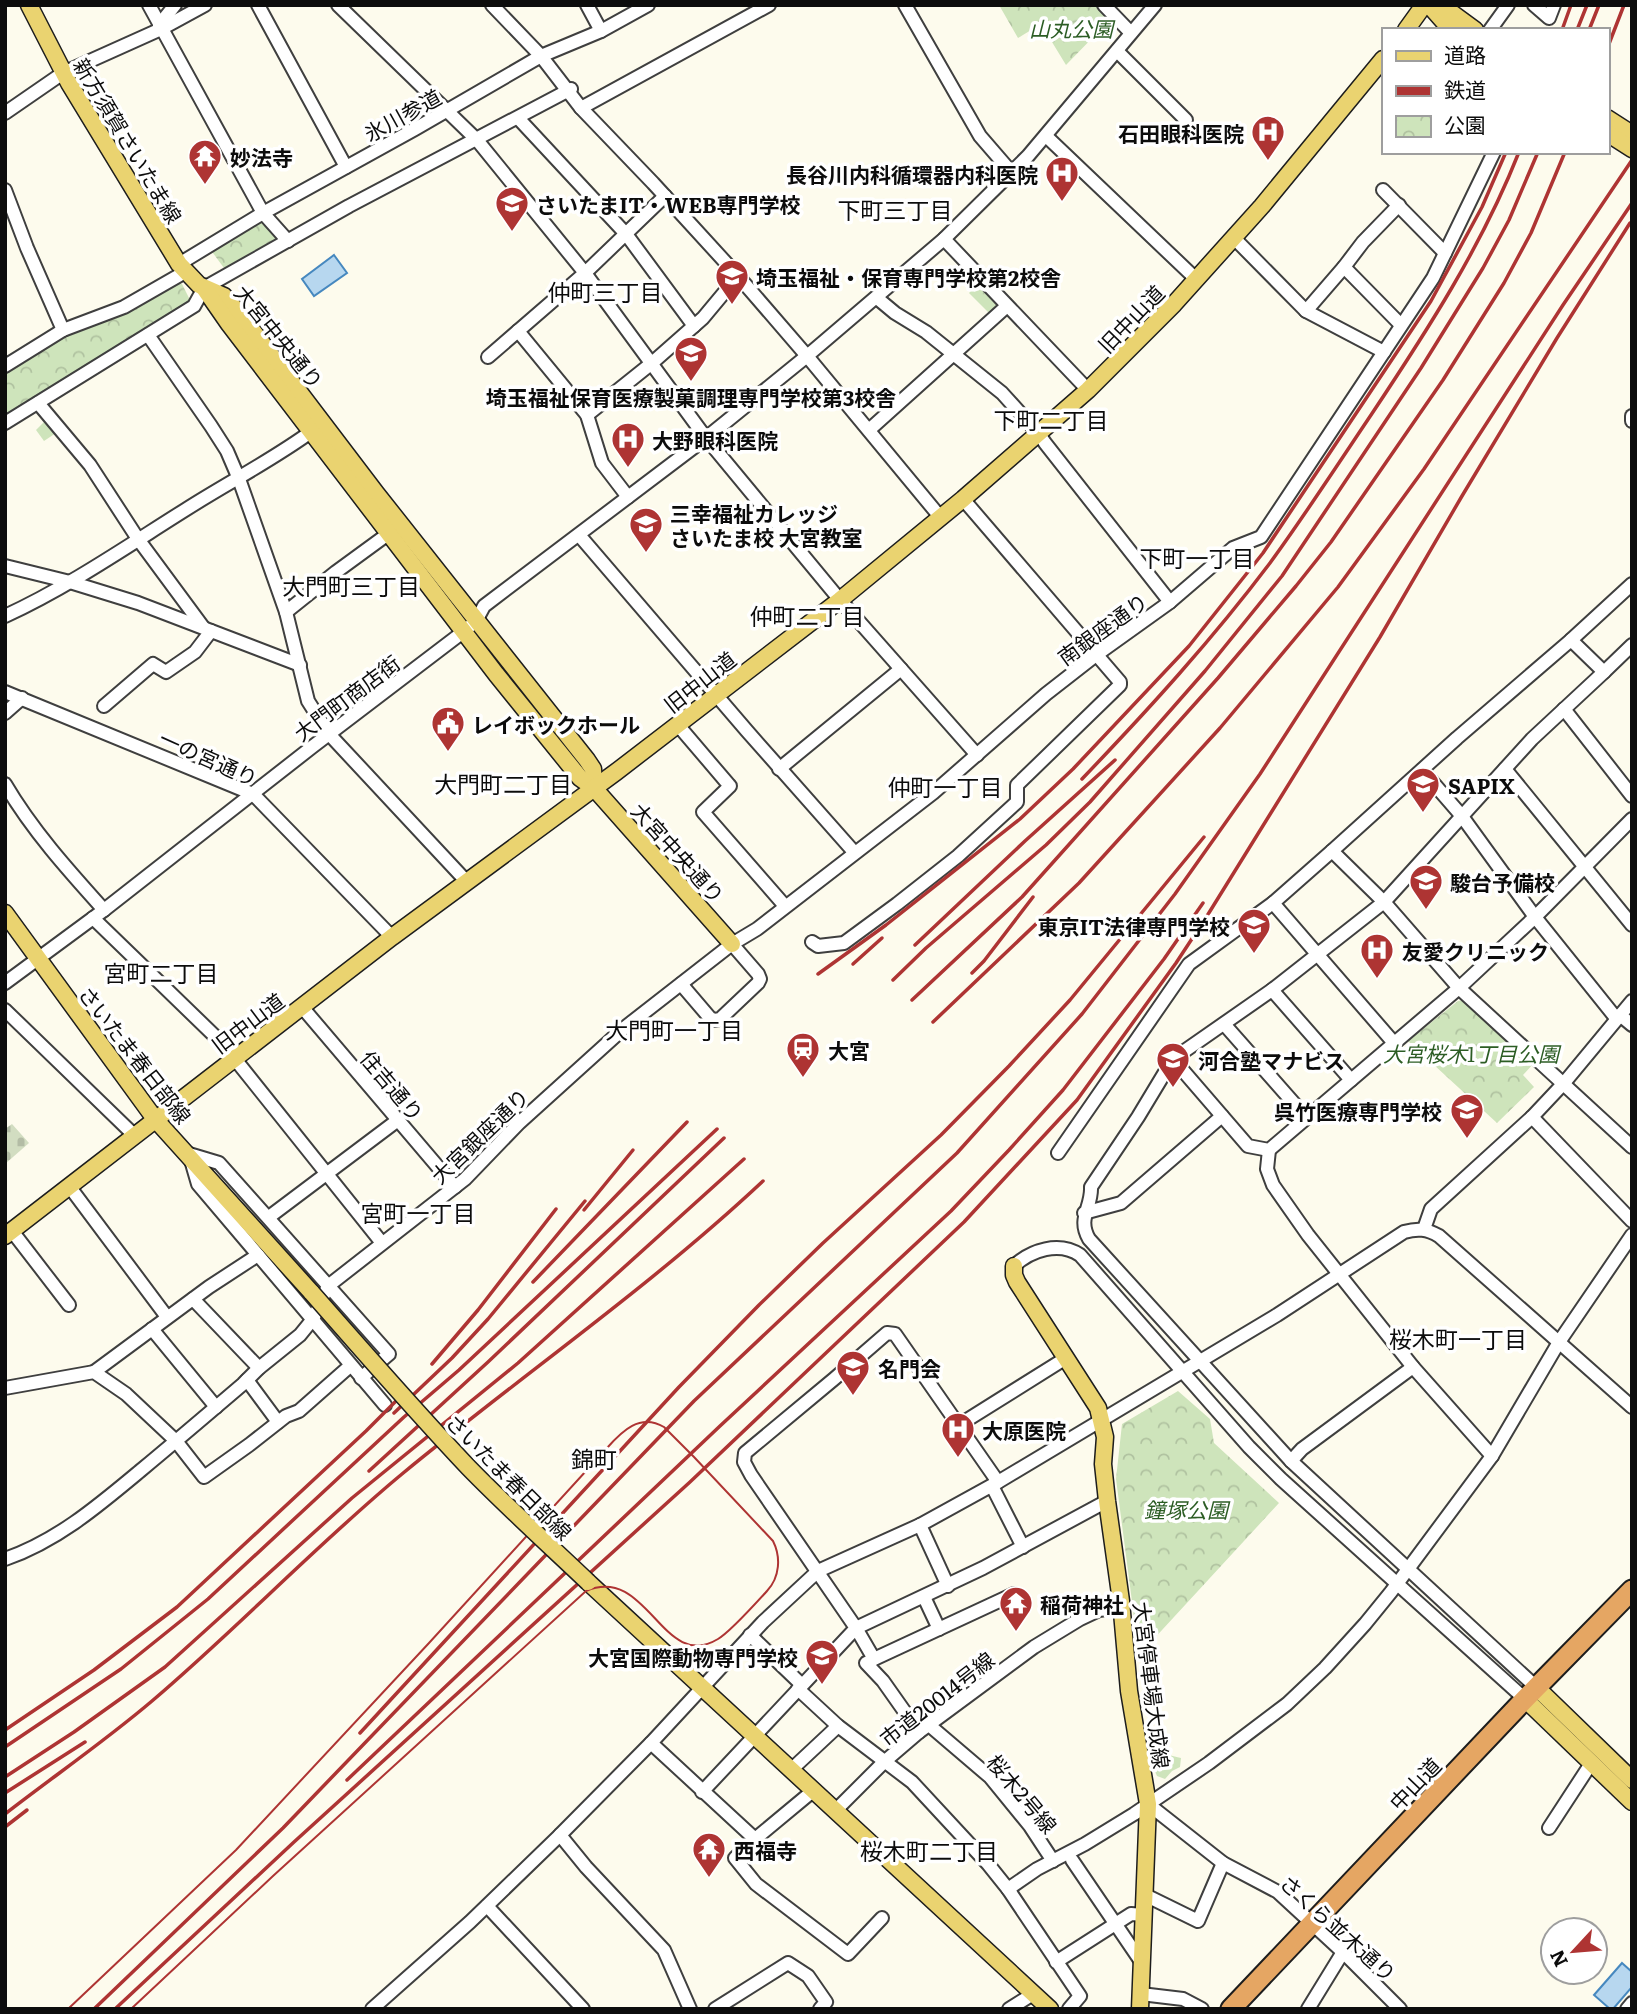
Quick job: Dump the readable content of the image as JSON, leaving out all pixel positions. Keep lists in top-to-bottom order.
{
  "streets": {
    "highway": ["中山道"],
    "main road": [
      "新方須賀さいたま線",
      "旧中山道",
      "大宮中央通り",
      "さいたま春日部線",
      "大宮停車場大成線"
    ],
    "street": [
      "氷川参道",
      "南銀座通り",
      "大門町商店街",
      "一の宮通り",
      "住吉通り",
      "大宮銀座通り",
      "市道20014号線",
      "桜木2号線",
      "さくら並木通り"
    ]
  },
  "crossings": [
    ["氷川参道", "新方須賀さいたま線"],
    ["新方須賀さいたま線", "大宮中央通り"],
    ["旧中山道", "大宮中央通り"],
    ["旧中山道", "一の宮通り"],
    ["旧中山道", "さいたま春日部線"],
    ["旧中山道", "住吉通り"],
    ["大宮中央通り", "南銀座通り"],
    ["大宮中央通り", "大門町商店街"],
    ["大宮中央通り", "大宮銀座通り"],
    ["南銀座通り", "大宮銀座通り"],
    ["大門町商店街", "一の宮通り"],
    ["大門町商店街", "さいたま春日部線"],
    ["さいたま春日部線", "市道20014号線"],
    ["住吉通り", "大宮銀座通り"],
    ["大宮停車場大成線", "市道20014号線"],
    ["大宮停車場大成線", "さくら並木通り"],
    ["市道20014号線", "桜木2号線"],
    ["中山道", "さくら並木通り"]
  ],
  "districts": [
    "下町三丁目",
    "仲町三丁目",
    "下町二丁目",
    "下町一丁目",
    "大門町三丁目",
    "仲町二丁目",
    "大門町二丁目",
    "仲町一丁目",
    "宮町二丁目",
    "大門町一丁目",
    "宮町一丁目",
    "桜木町一丁目",
    "錦町",
    "桜木町二丁目"
  ],
  "parks": ["山丸公園", "大宮桜木1丁目公園", "鐘塚公園"],
  "places": {
    "hospital": [
      "石田眼科医院",
      "長谷川内科循環器内科医院",
      "大野眼科医院",
      "友愛クリニック",
      "大原医院"
    ],
    "temple": ["妙法寺", "稲荷神社", "西福寺"],
    "school or university": [
      "さいたまIT・WEB専門学校",
      "埼玉福祉・保育専門学校第2校舎",
      "埼玉福祉保育医療製菓調理専門学校第3校舎",
      "三幸福祉カレッジ さいたま校 大宮教室",
      "SAPIX",
      "駿台予備校",
      "東京IT法律専門学校",
      "河合塾マナビス",
      "呉竹医療専門学校",
      "名門会",
      "大宮国際動物専門学校"
    ],
    "public building": ["レイボックホール"],
    "station": ["大宮"]
  },
  "legend": ["道路", "鉄道", "公園"],
  "north": "bottom left"
}
